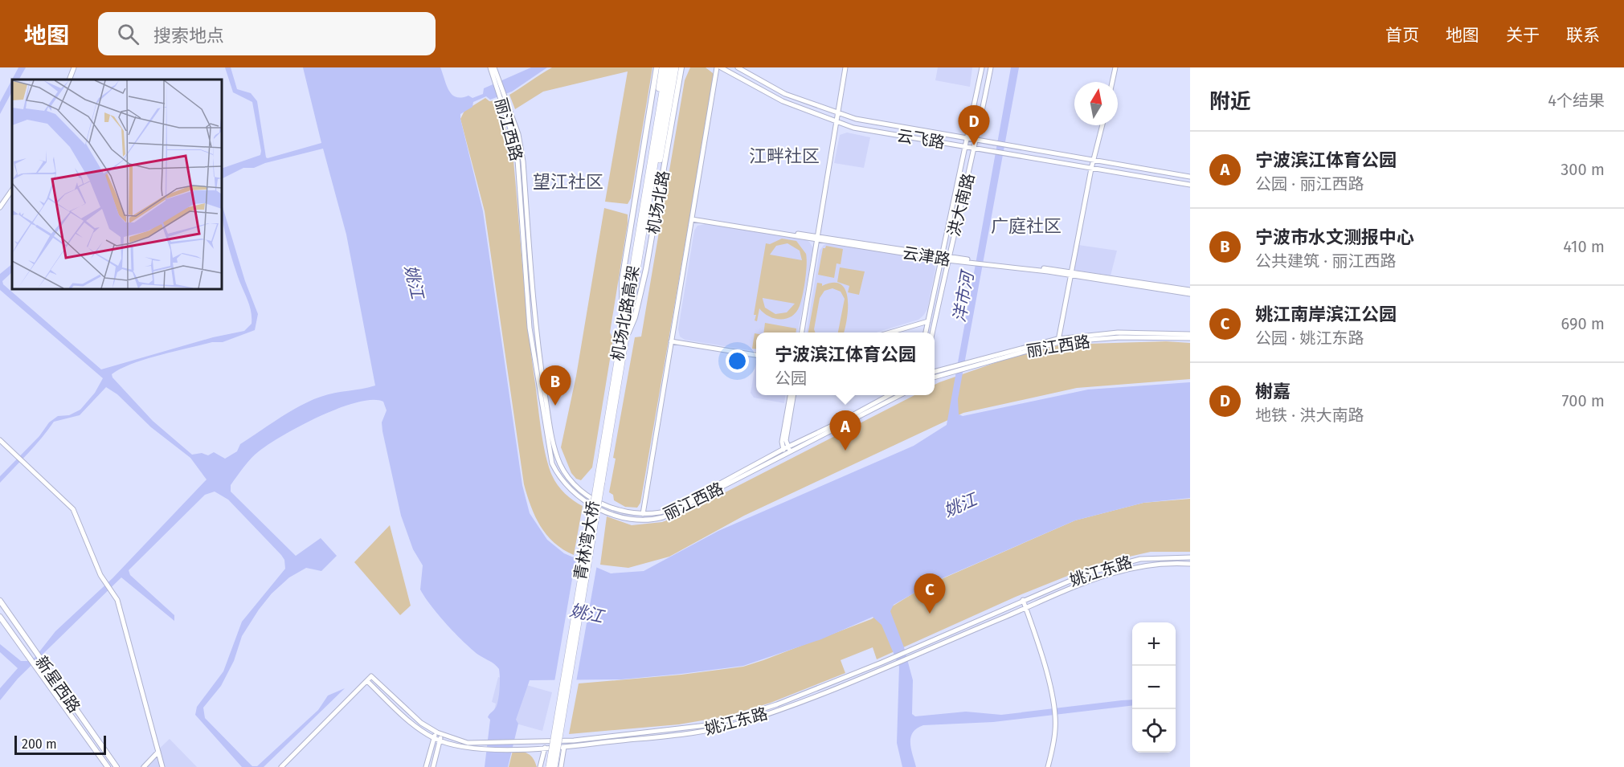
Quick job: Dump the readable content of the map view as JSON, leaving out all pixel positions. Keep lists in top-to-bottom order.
{
  "streets": {
    "highway": ["机场北路高架", "青林湾大桥"],
    "main road": [
      "丽江西路",
      "云飞路",
      "机场北路",
      "洪大南路",
      "云津路",
      "姚江东路",
      "新星西路"
    ]
  },
  "crossings": [
    ["云飞路", "洪大南路"],
    ["机场北路", "机场北路高架"],
    ["洪大南路", "云津路"],
    ["机场北路高架", "青林湾大桥"]
  ],
  "districts": ["江畔社区", "望江社区", "广庭社区"],
  "water": ["姚江", "洋市河"],
  "scale_bar": "200 m",
  "north": "top",
  "page": {
    "header": "地图",
    "search": "搜索地点",
    "nav": [
      "首页",
      "地图",
      "关于",
      "联系"
    ],
    "heading": ["附近", "4个结果"],
    "pins": [
      "D",
      "B",
      "A",
      "C"
    ],
    "list": [
      {
        "mark": "A",
        "name": "宁波滨江体育公园",
        "note": "公园 · 丽江西路",
        "value": "300 m"
      },
      {
        "mark": "B",
        "name": "宁波市水文测报中心",
        "note": "公共建筑 · 丽江西路",
        "value": "410 m"
      },
      {
        "mark": "C",
        "name": "姚江南岸滨江公园",
        "note": "公园 · 姚江东路",
        "value": "690 m"
      },
      {
        "mark": "D",
        "name": "榭嘉",
        "note": "地铁 · 洪大南路",
        "value": "700 m"
      }
    ],
    "popup": ["宁波滨江体育公园", "公园"],
    "map_buttons": ["+", "−"],
    "scale": "200 m"
  }
}
